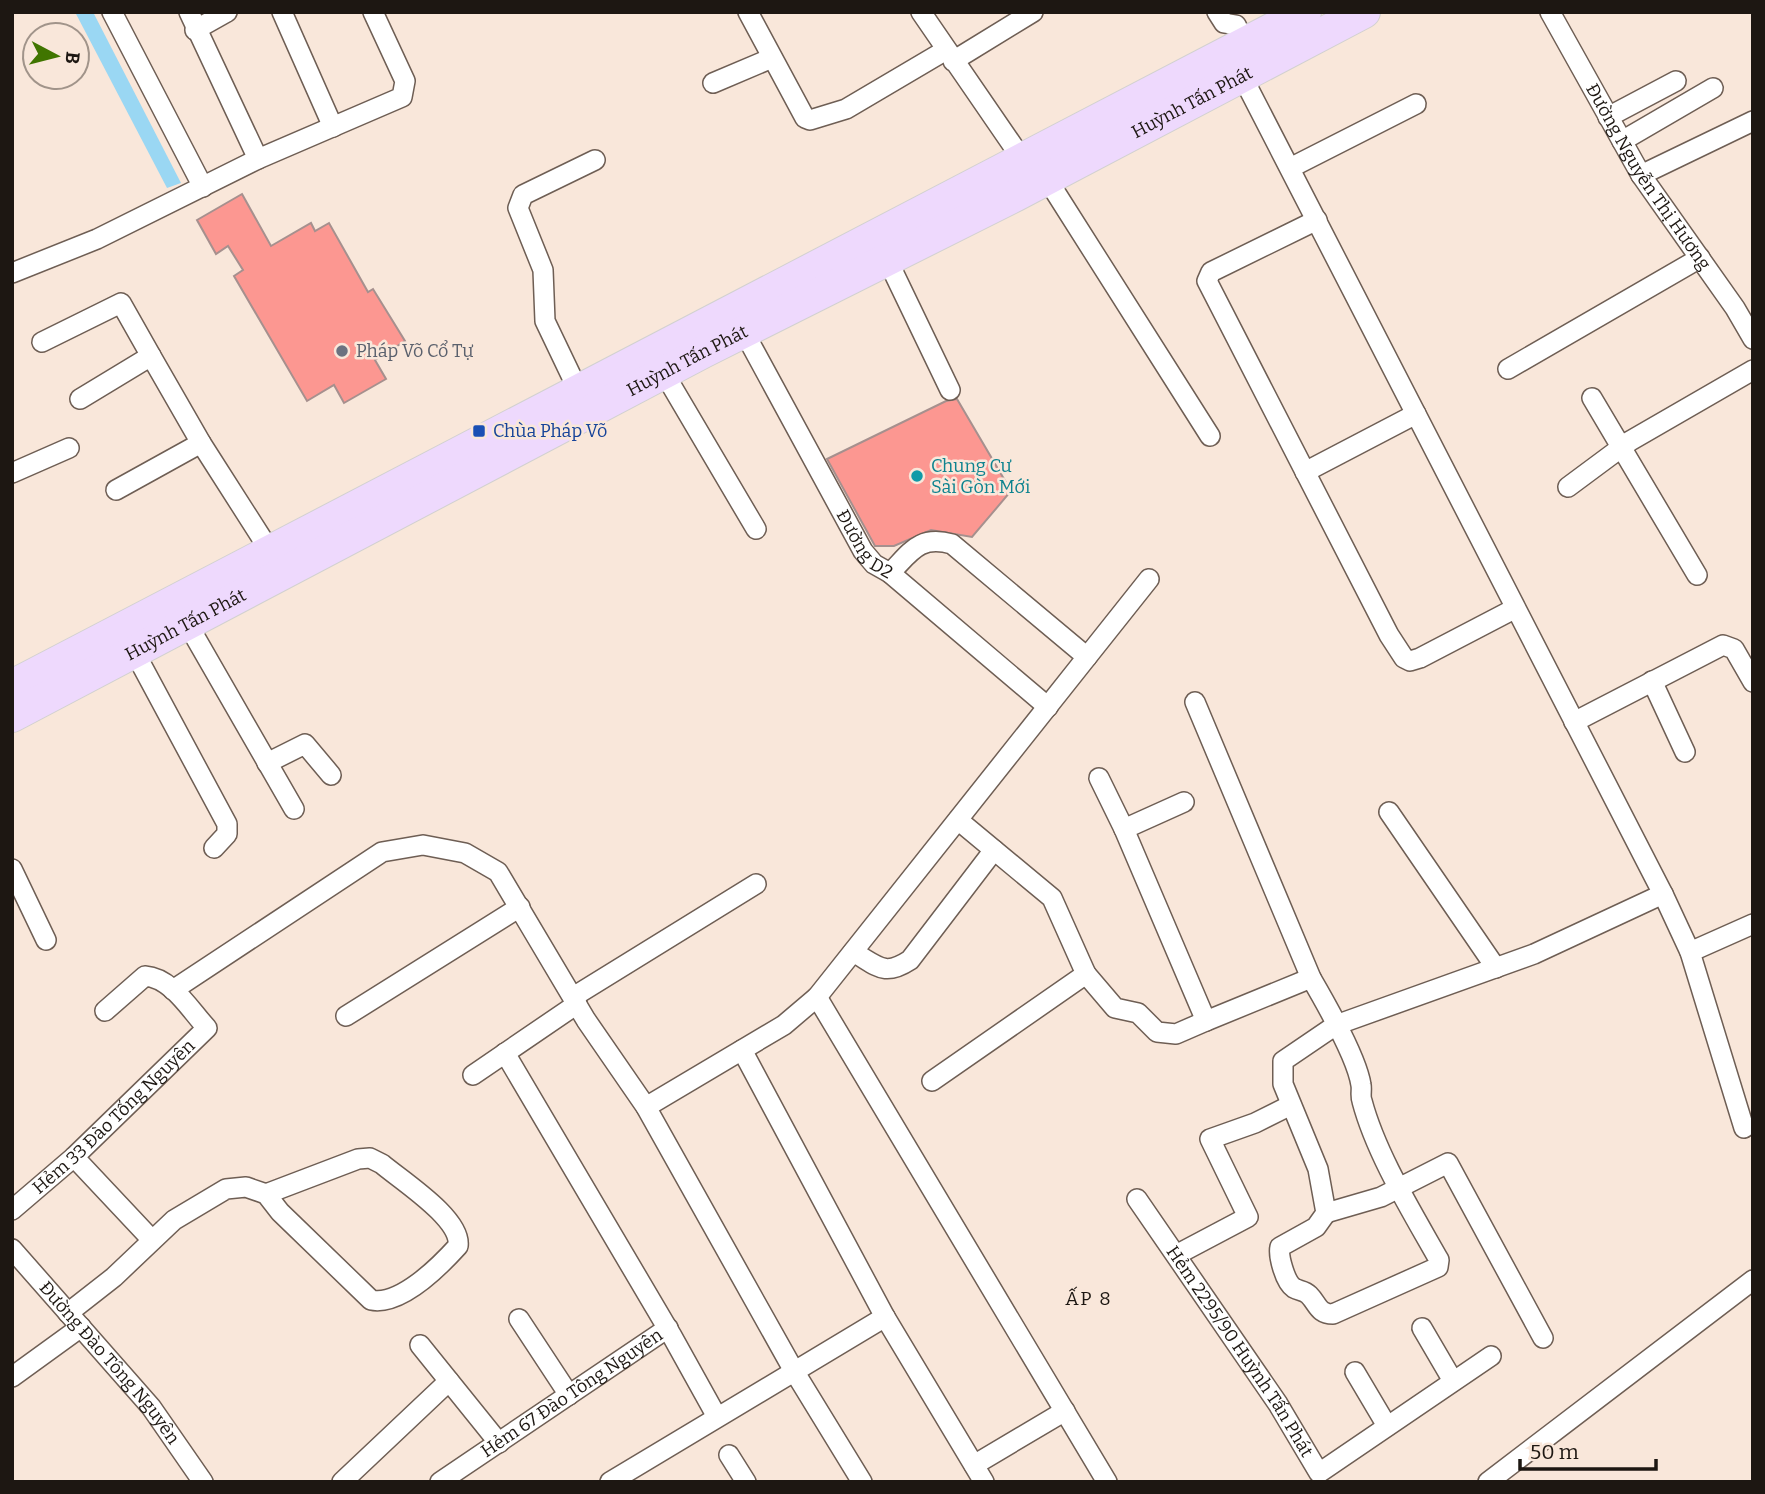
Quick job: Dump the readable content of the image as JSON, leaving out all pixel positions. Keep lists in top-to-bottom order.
{
  "streets": {
    "main road": ["Huỳnh Tấn Phát"],
    "street": [
      "Đường Nguyễn Thị Hương",
      "Đường D2",
      "Hẻm 33 Đào Tống Nguyên",
      "Hẻm 2295/90 Huỳnh Tấn Phát",
      "Đường Đào Tông Nguyên",
      "Hẻm 67 Đào Tông Nguyên"
    ]
  },
  "crossings": [
    ["Huỳnh Tấn Phát", "Đường D2"]
  ],
  "districts": ["ẤP 8"],
  "places": {
    "other": ["Pháp Võ Cổ Tự", "Chung Cư Sài Gòn Mới"],
    "transit": ["Chùa Pháp Võ"]
  },
  "scale_bar": "50 m",
  "north": "right"
}
